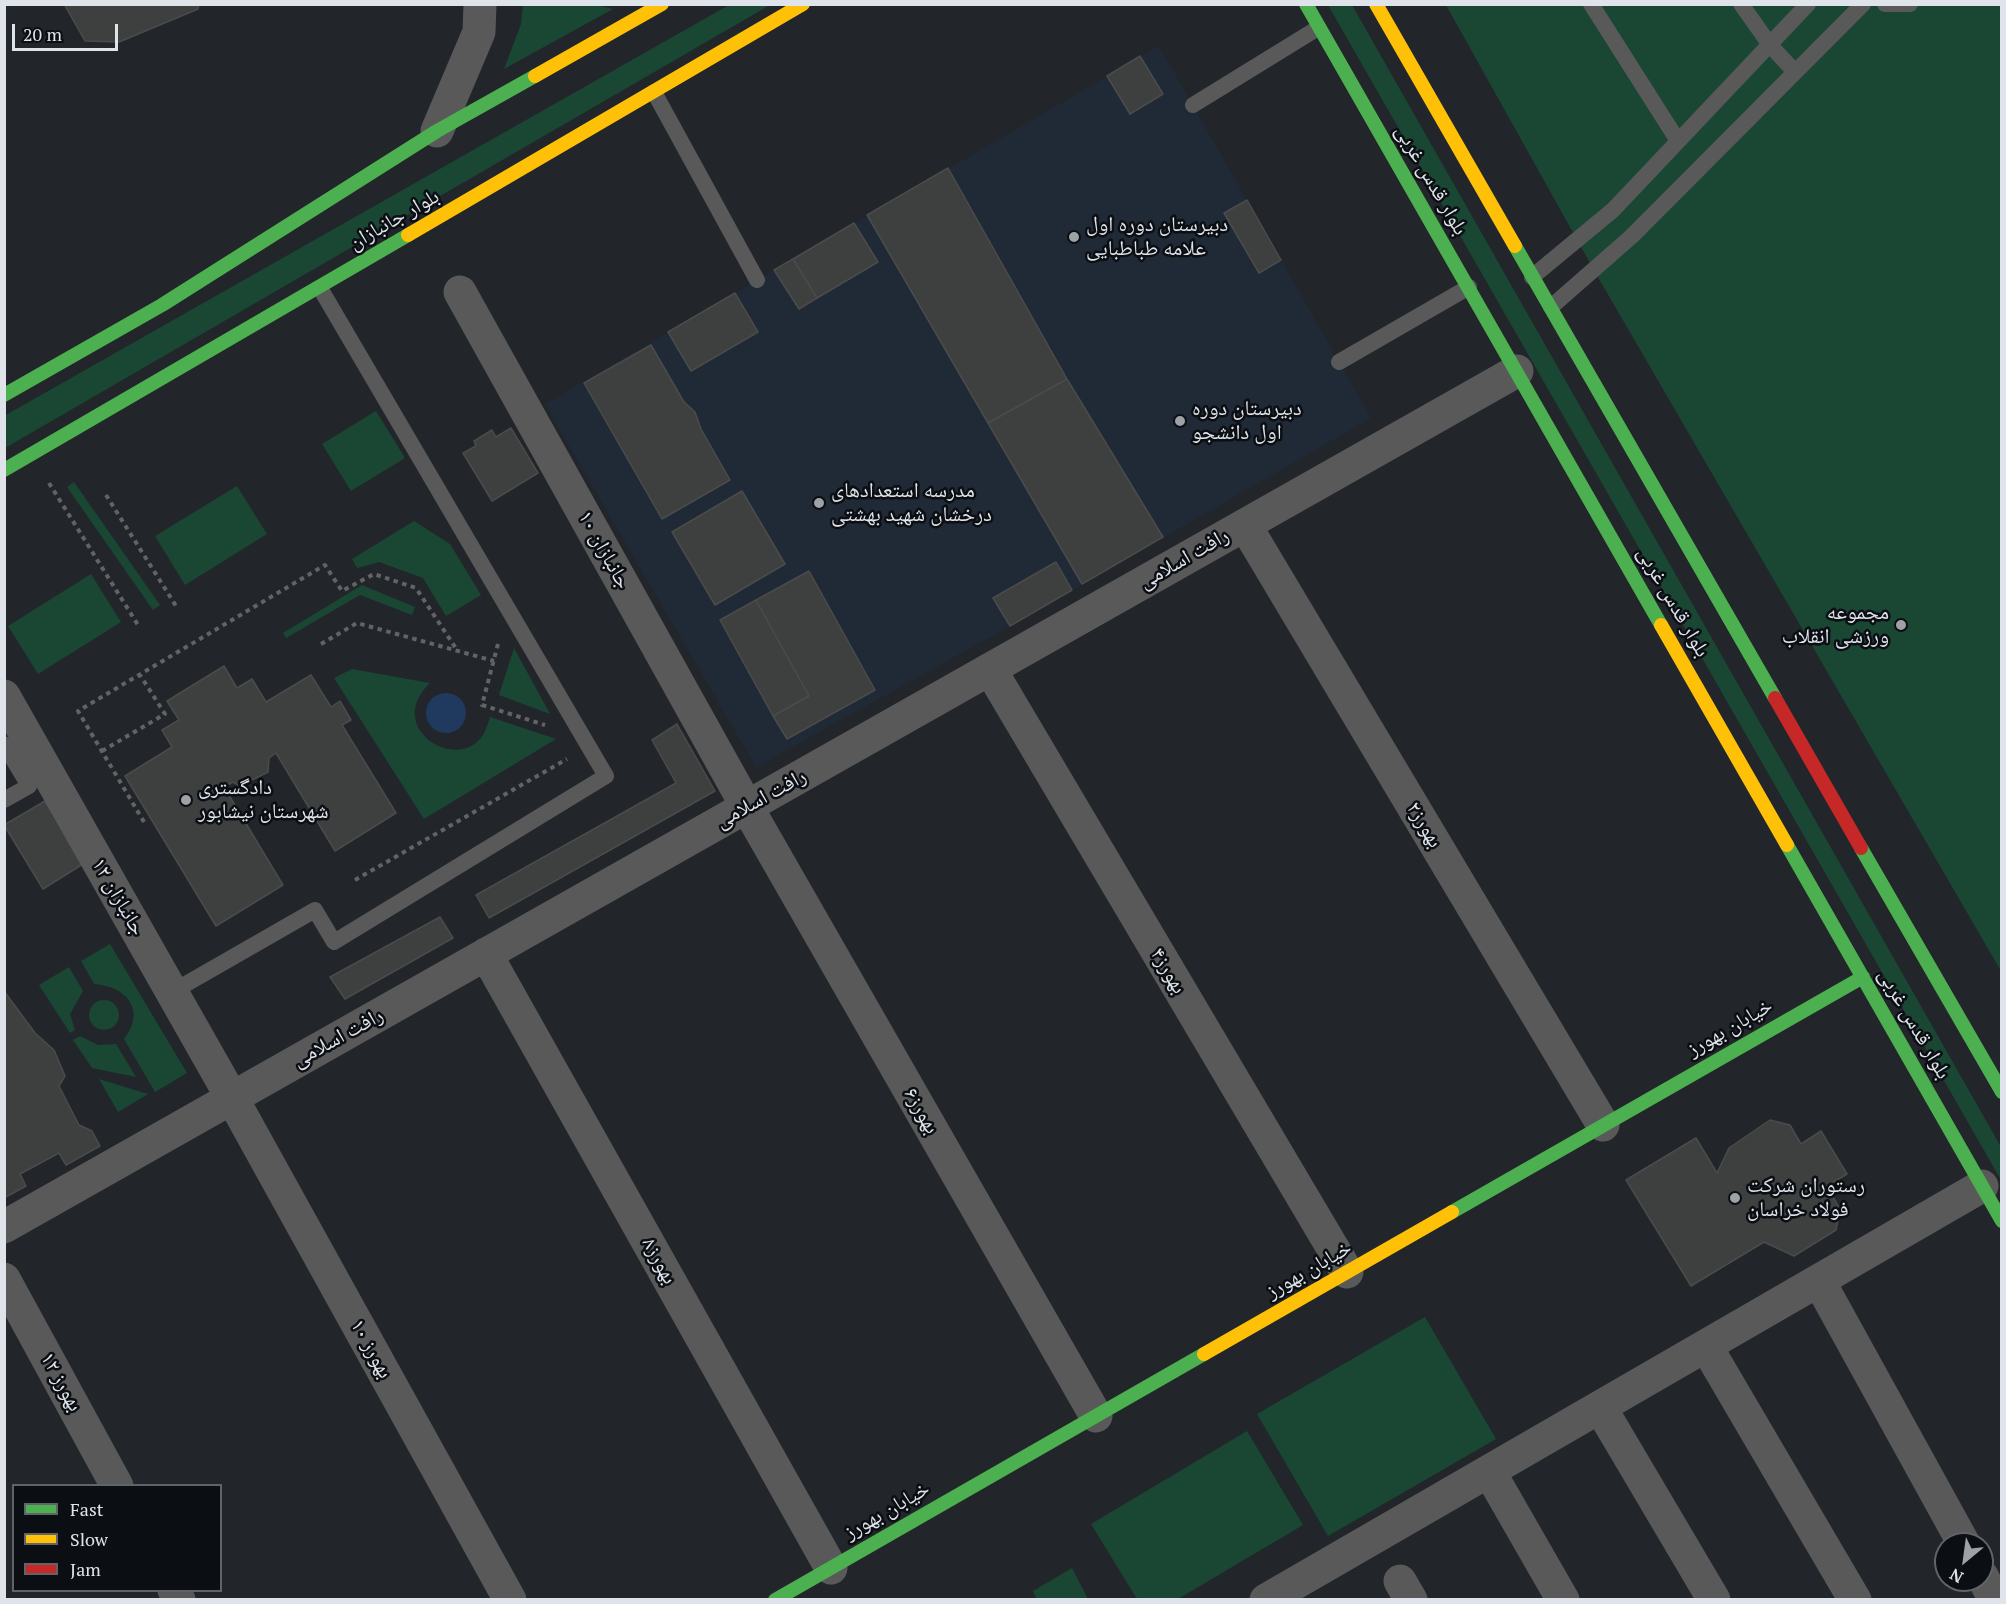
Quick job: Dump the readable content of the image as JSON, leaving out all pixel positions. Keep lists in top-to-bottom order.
{
  "streets": {
    "main road": ["بلوار قدس غربی", "بلوار جانبازان", "خیابان بهورز"],
    "street": [
      "جانبازان ۱۰",
      "رافت اسلامی",
      "بهورز۲",
      "جانبازان ۱۲",
      "بهورز۴",
      "بهورز۶",
      "بهورز۸",
      "بهورز ۱۰",
      "بهورز ۱۲"
    ]
  },
  "crossings": [
    ["بلوار قدس غربی", "رافت اسلامی"],
    ["بلوار قدس غربی", "خیابان بهورز"],
    ["جانبازان ۱۰", "رافت اسلامی"],
    ["جانبازان ۱۰", "بهورز۶"],
    ["رافت اسلامی", "بهورز۲"],
    ["رافت اسلامی", "جانبازان ۱۲"],
    ["رافت اسلامی", "بهورز۴"],
    ["رافت اسلامی", "بهورز۶"],
    ["رافت اسلامی", "بهورز۸"],
    ["رافت اسلامی", "بهورز ۱۰"],
    ["بهورز۲", "خیابان بهورز"],
    ["جانبازان ۱۲", "بهورز ۱۰"],
    ["بهورز۴", "خیابان بهورز"],
    ["خیابان بهورز", "بهورز۶"],
    ["خیابان بهورز", "بهورز۸"]
  ],
  "places": [
    "دبیرستان دوره اول علامه طباطبایی",
    "دبیرستان دوره اول دانشجو",
    "مدرسه استعدادهای درخشان شهید بهشتی",
    "مجموعه ورزشی انقلاب",
    "دادگستری شهرستان نیشابور",
    "رستوران شرکت فولاد خراسان"
  ],
  "legend": ["Fast", "Slow", "Jam"],
  "scale_bar": "20 m",
  "north": "bottom left"
}
